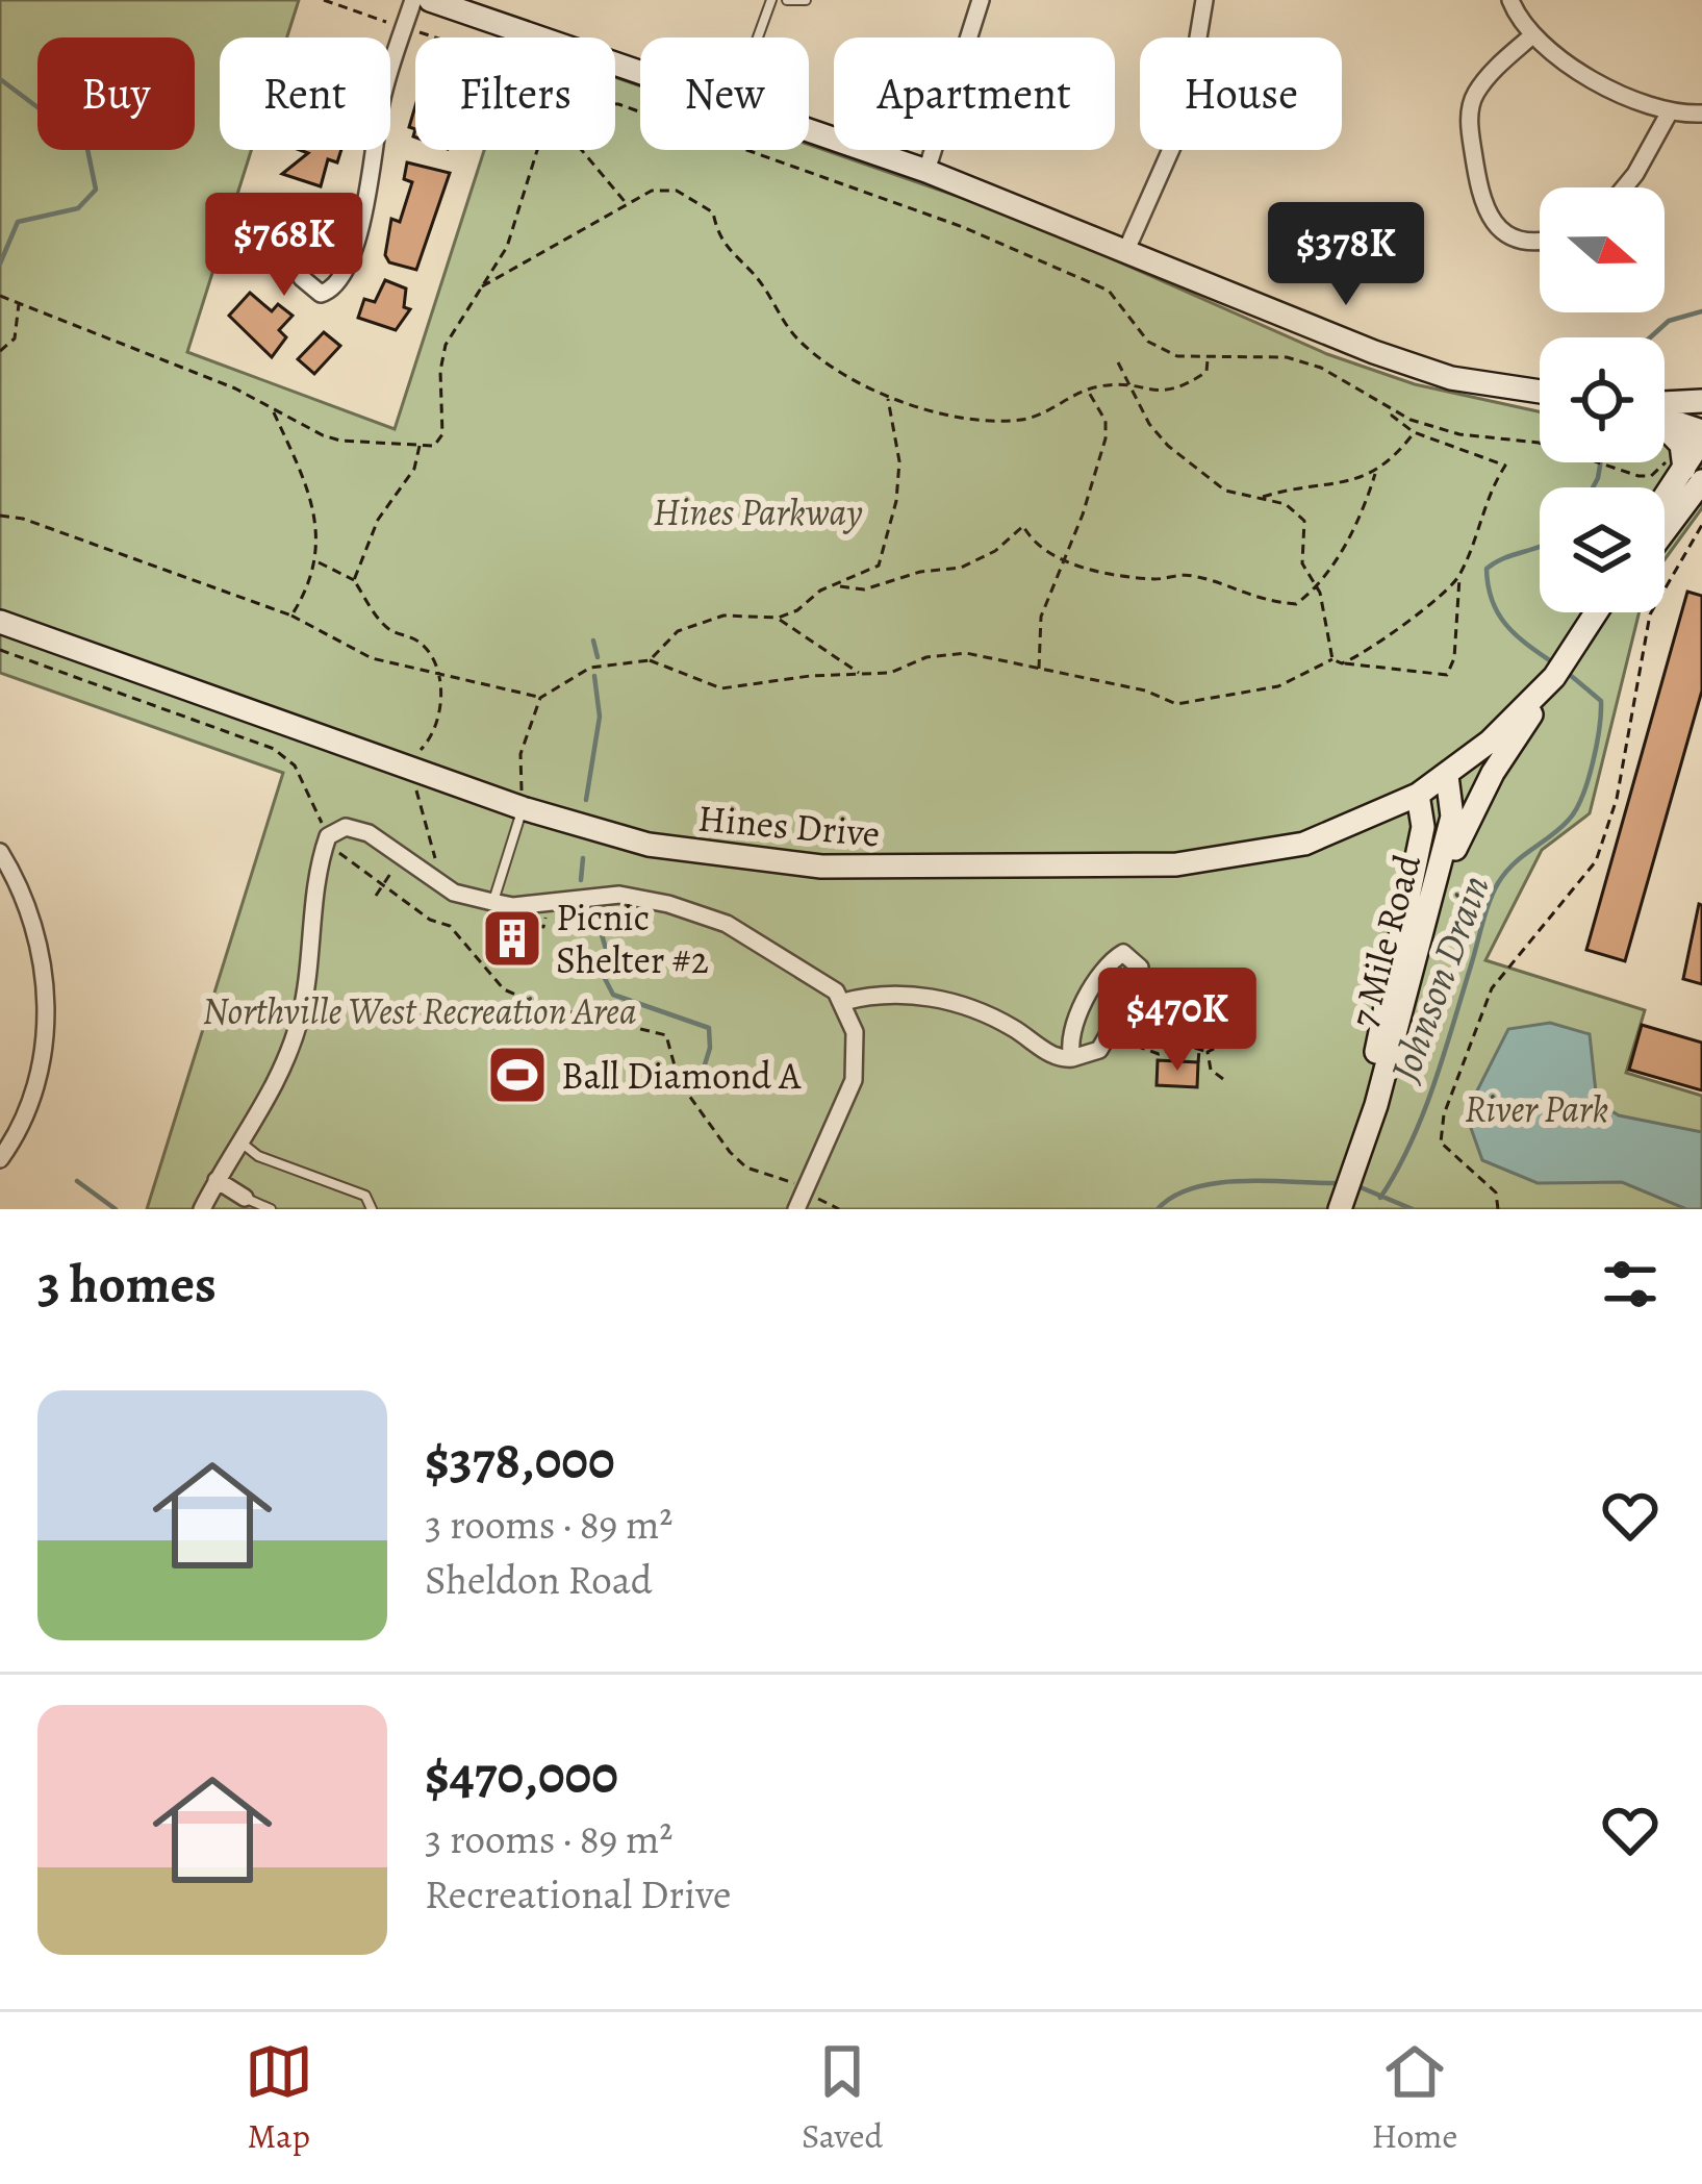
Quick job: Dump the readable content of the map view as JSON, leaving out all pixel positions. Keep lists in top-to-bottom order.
{
  "streets": {
    "street": ["Hines Drive", "7 Mile Road"]
  },
  "crossings": [
    ["Hines Drive", "7 Mile Road"]
  ],
  "water": ["Johnson Drain"],
  "parks": ["Hines Parkway", "Northville West Recreation Area", "River Park"],
  "places": {
    "building": ["Picnic Shelter #2"],
    "sports": ["Ball Diamond A"]
  },
  "north": "right",
  "page": {
    "chip": [
      "Buy",
      "Rent",
      "Filters",
      "New",
      "Apartment",
      "House"
    ],
    "price": ["$768K", "$378K", "$470K"],
    "heading": "3 homes",
    "list": [
      {
        "name": "$378,000",
        "note": "3 rooms · 89 m² · Sheldon Road"
      },
      {
        "name": "$470,000",
        "note": "3 rooms · 89 m² · Recreational Drive"
      }
    ],
    "tabs": ["Map", "Saved", "Home"]
  }
}
